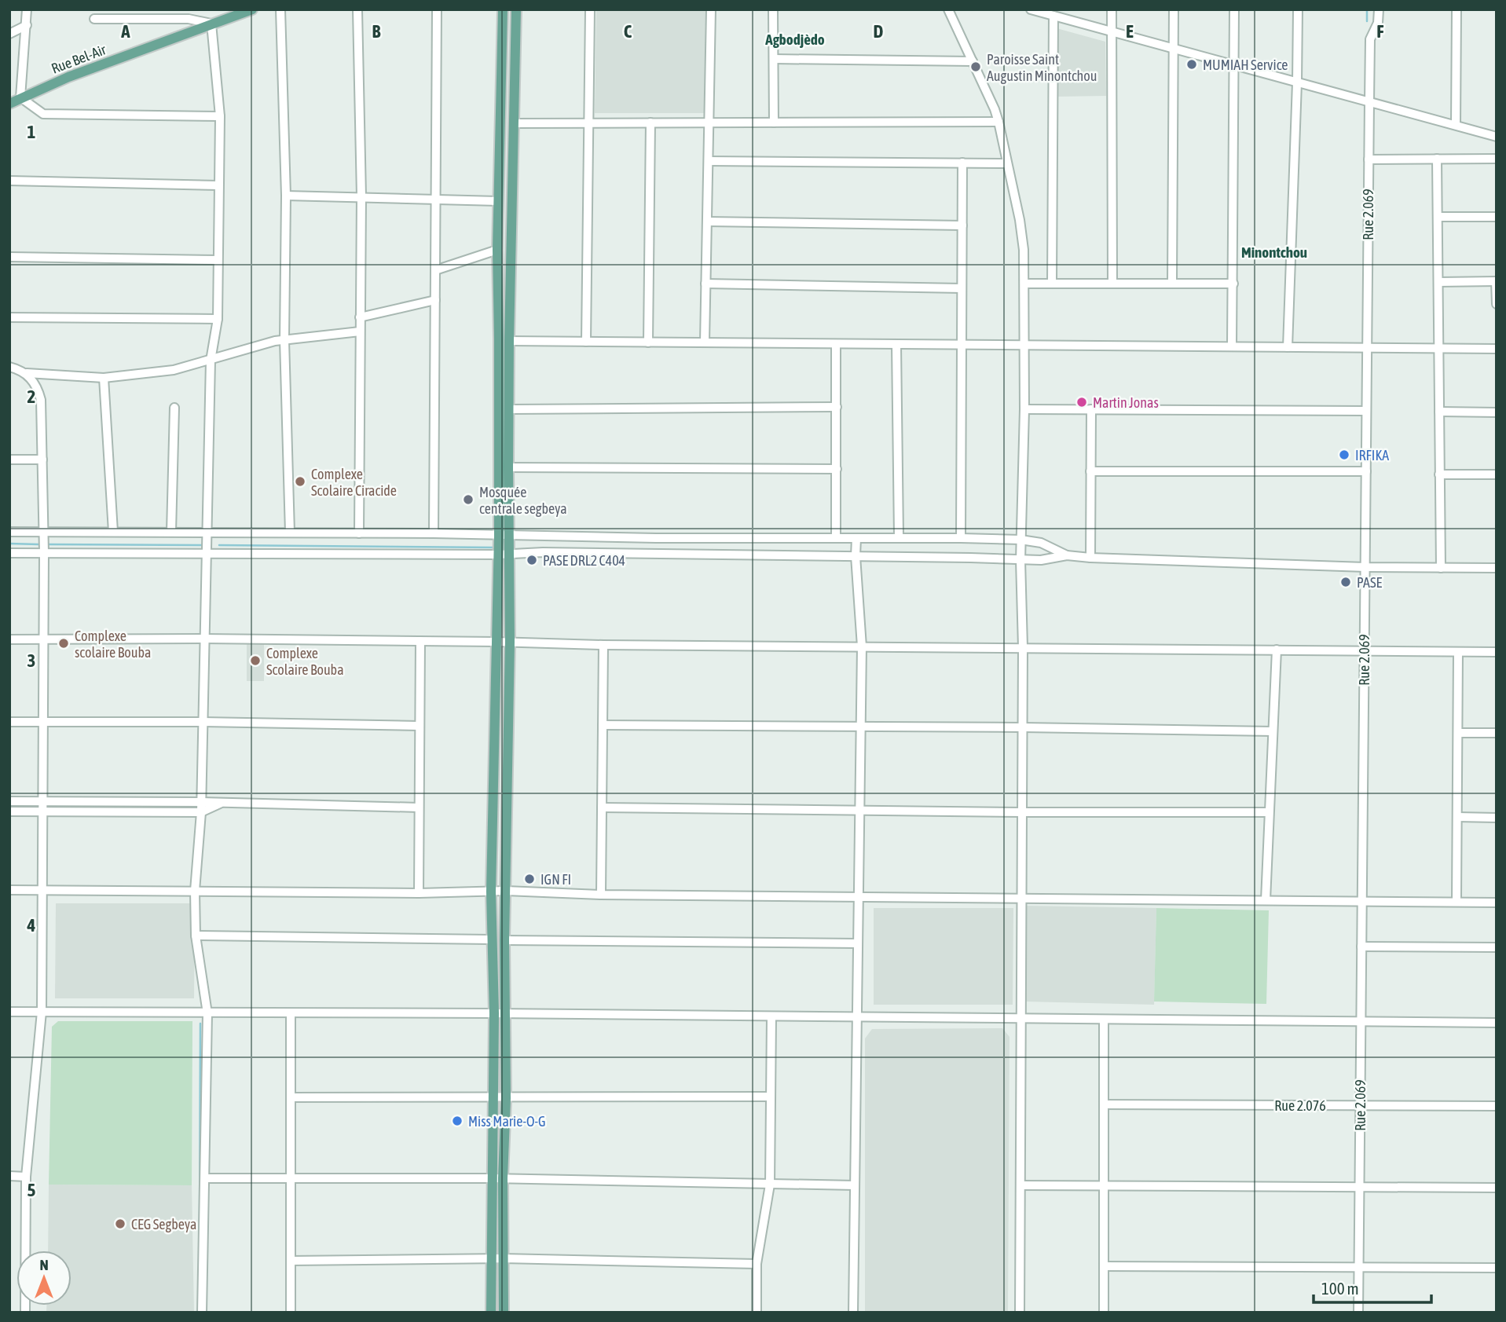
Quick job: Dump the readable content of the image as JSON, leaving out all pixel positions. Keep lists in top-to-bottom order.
{
  "streets": {
    "main road": ["Rue Bel-Air"],
    "street": ["Rue 2.069", "Rue 2.076"]
  },
  "crossings": [
    ["Rue 2.069", "Rue 2.076"]
  ],
  "districts": ["Agbodjèdo", "Minontchou"],
  "places": [
    "MUMIAH Service",
    "Paroisse Saint Augustin Minontchou",
    "Martin Jonas",
    "IRFIKA",
    "Complexe Scolaire Ciracide",
    "Mosquée centrale segbeya",
    "PASE DRL2 C404",
    "PASE",
    "Complexe scolaire Bouba",
    "Complexe Scolaire Bouba",
    "IGN FI",
    "Miss Marie-O-G",
    "CEG Segbeya"
  ],
  "scale_bar": "100 m",
  "north": "top",
  "grid": {
    "columns": [
      "A",
      "B",
      "C",
      "D",
      "E",
      "F"
    ],
    "rows": [
      "1",
      "2",
      "3",
      "4",
      "5"
    ]
  }
}
